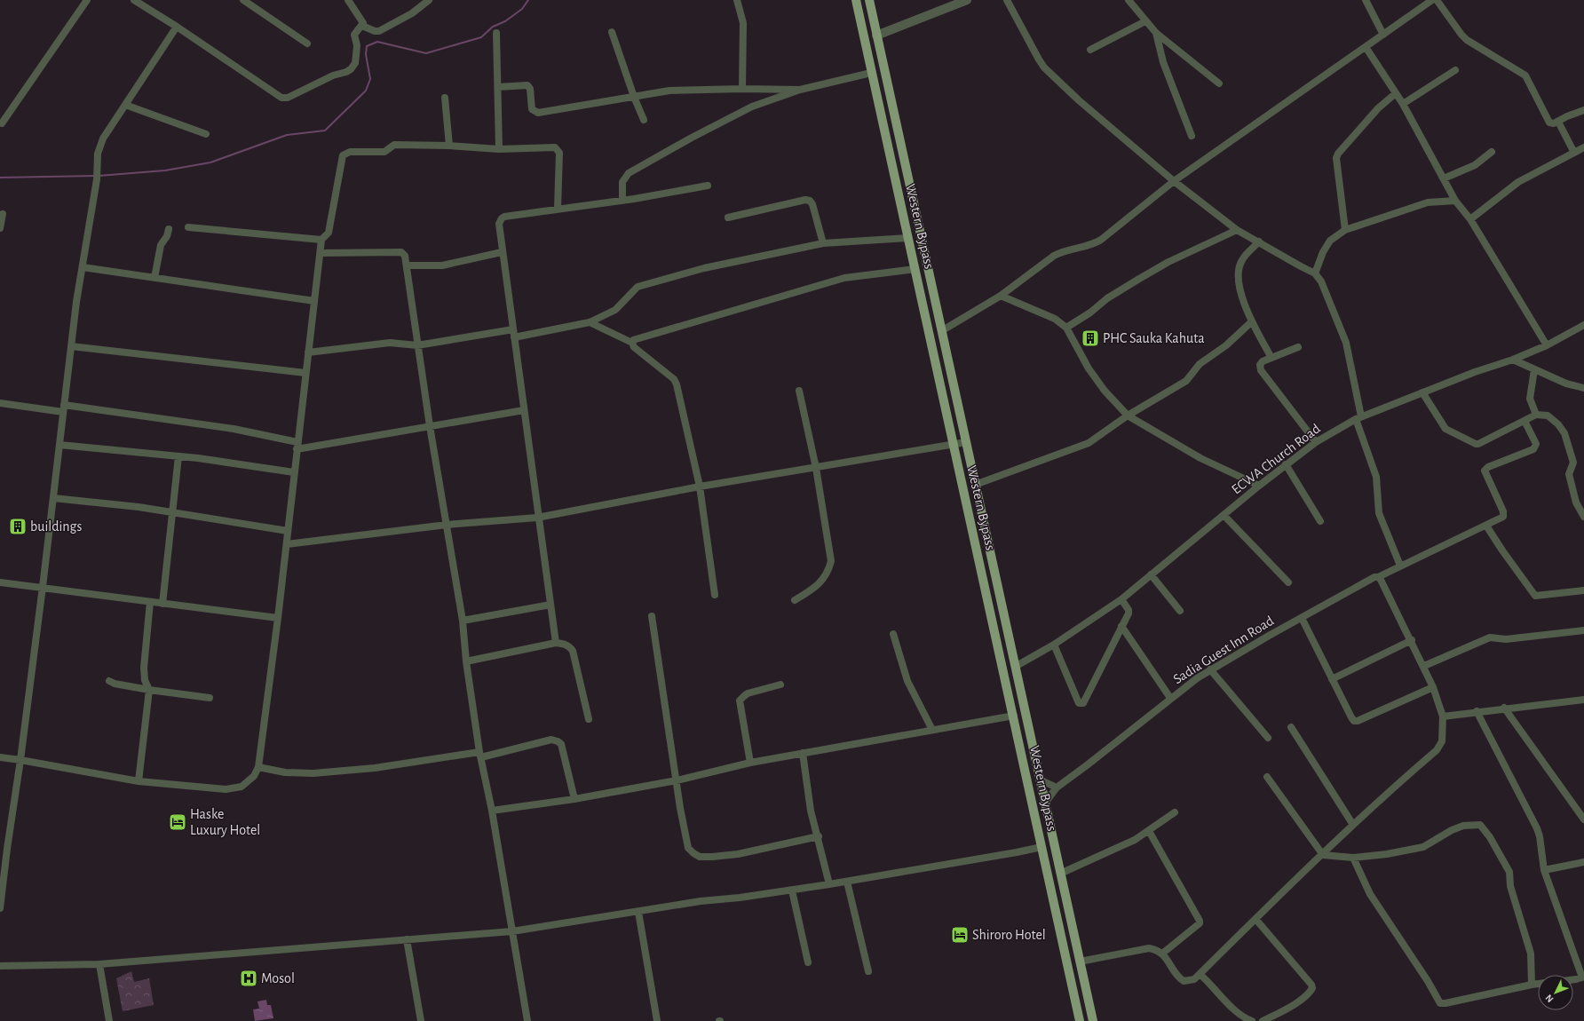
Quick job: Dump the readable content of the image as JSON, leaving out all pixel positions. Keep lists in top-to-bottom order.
{
  "streets": {
    "main road": ["Western Bypass"],
    "street": ["ECWA Church Road", "Sadia Guest Inn Road"]
  },
  "crossings": [
    ["Western Bypass", "ECWA Church Road"],
    ["Western Bypass", "Sadia Guest Inn Road"]
  ],
  "places": {
    "building": ["PHC Sauka Kahuta", "buildings"],
    "hotel": ["Haske Luxury Hotel", "Shiroro Hotel"],
    "hospital": ["Mosol"]
  },
  "north": "bottom left"
}
